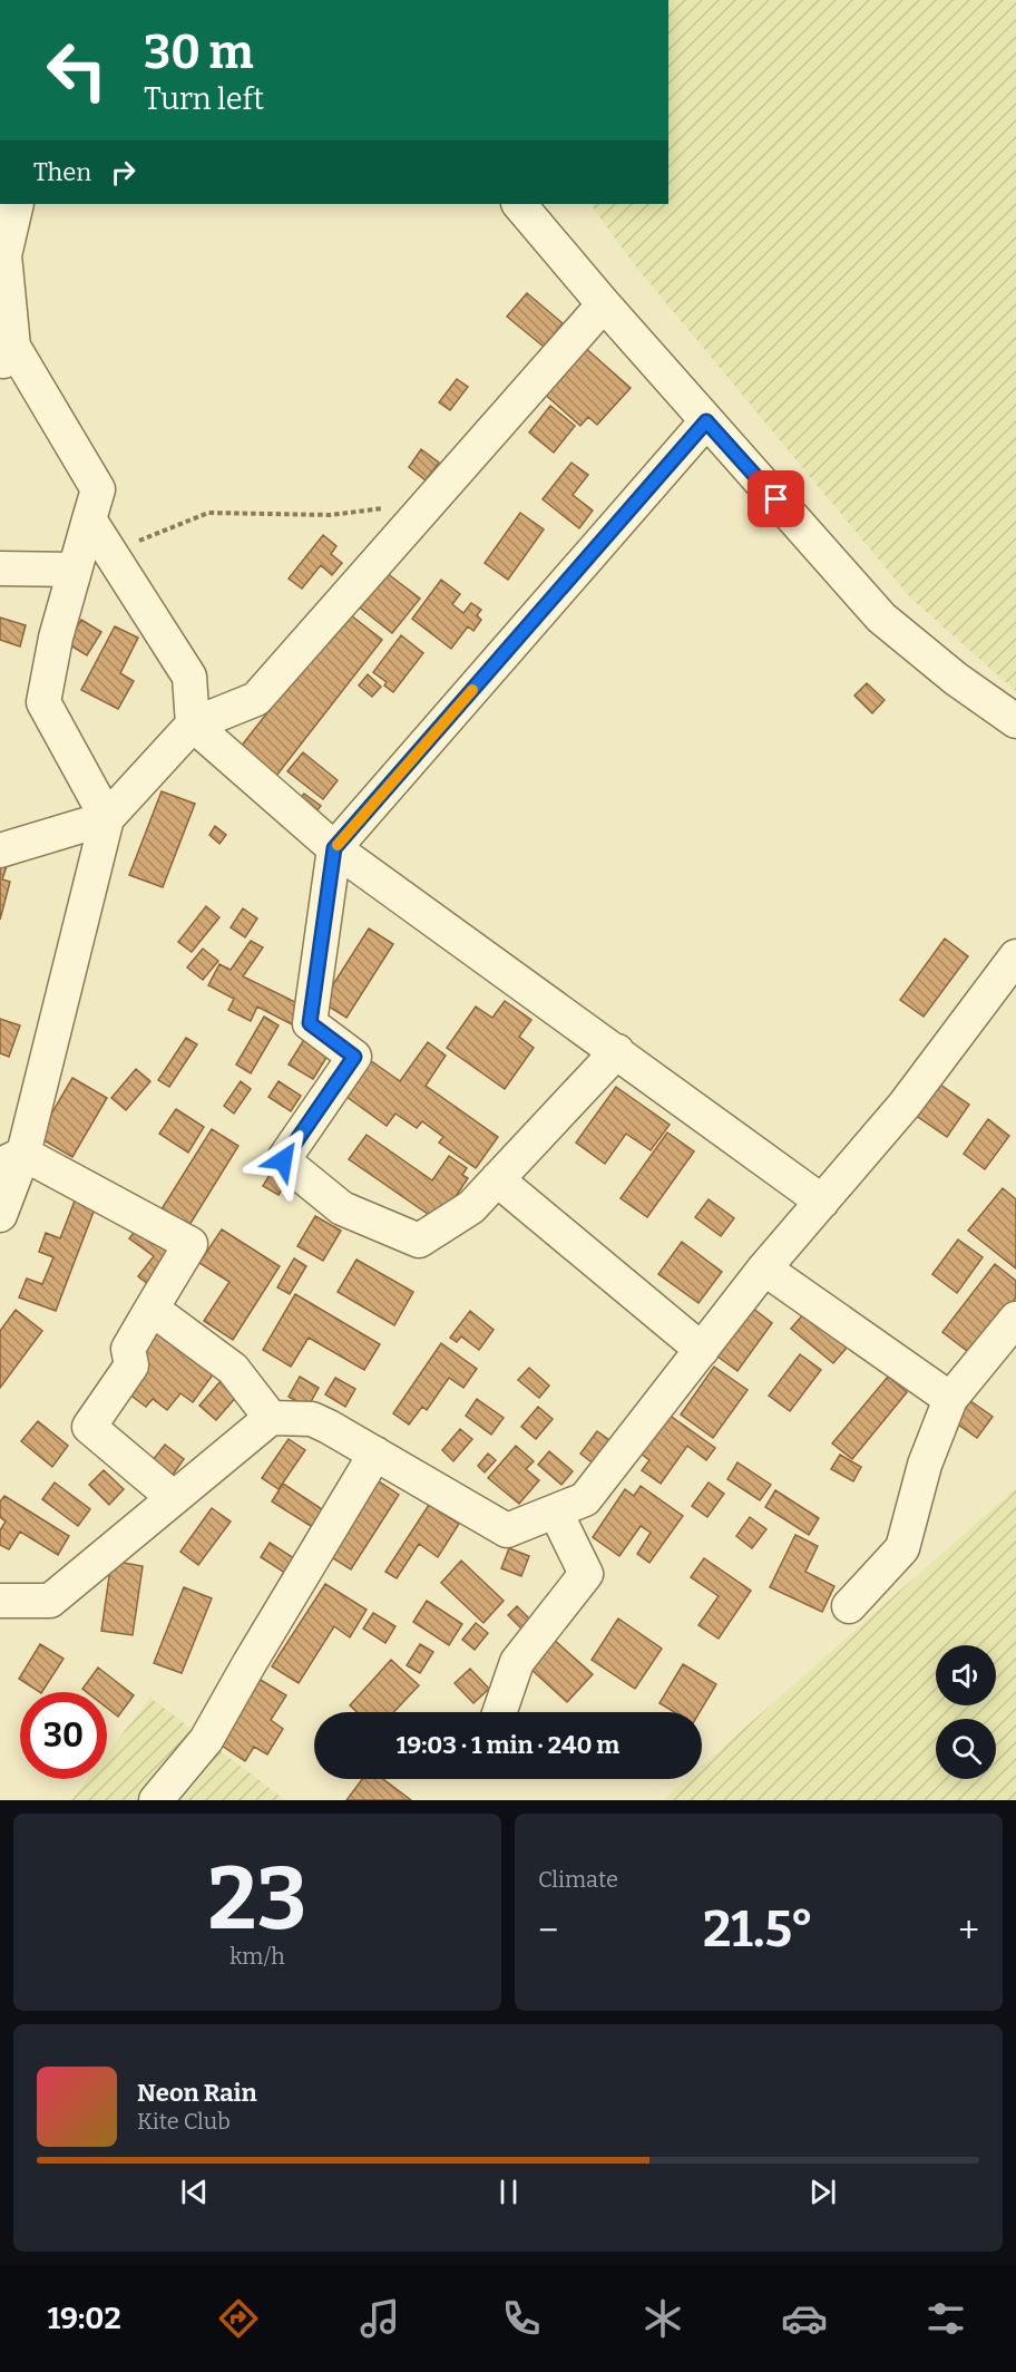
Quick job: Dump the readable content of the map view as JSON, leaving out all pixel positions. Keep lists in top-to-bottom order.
{
  "page": {
    "turn": ["30 m", "Turn left"],
    "then": "Then",
    "limit": "30",
    "trip": "19:03 · 1 min · 240 m",
    "tile": [
      ["23", "km/h"],
      "Climate"
    ],
    "heat": ["−", "21.5°", "+"],
    "song": ["Neon Rain", "Kite Club"],
    "tabs": "19:02"
  }
}
